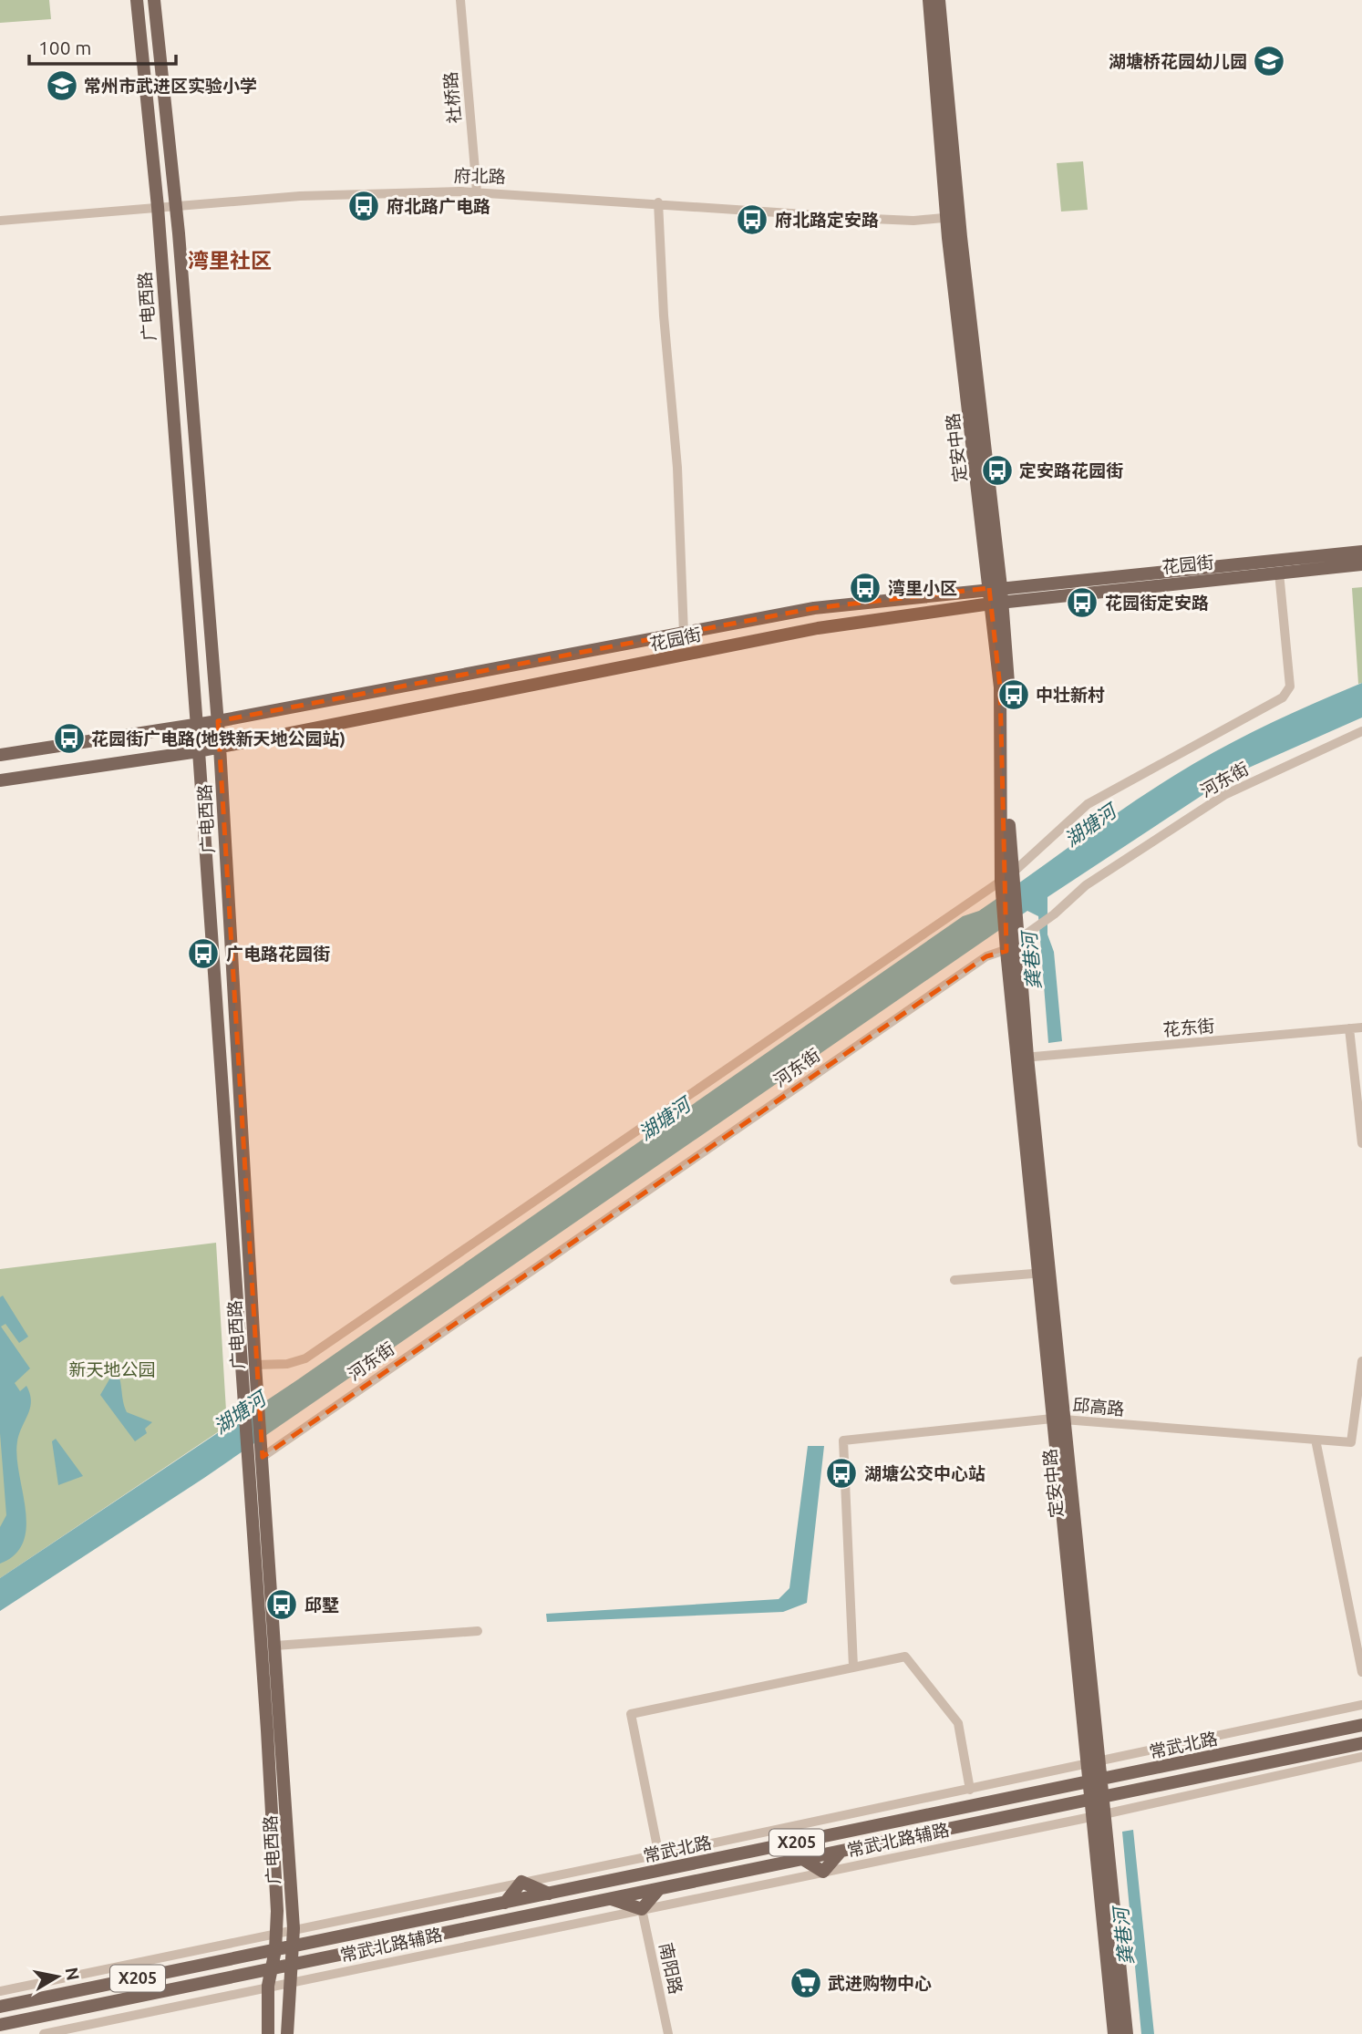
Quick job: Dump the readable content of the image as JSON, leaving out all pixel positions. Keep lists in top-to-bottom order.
{
  "streets": {
    "main road": [
      "广电西路",
      "定安中路",
      "花园街",
      "常武北路",
      "X205"
    ],
    "street": [
      "社桥路",
      "府北路",
      "河东街",
      "花东街",
      "邱高路",
      "常武北路辅路",
      "南阳路"
    ]
  },
  "crossings": [
    ["社桥路", "府北路"],
    ["府北路", "广电西路"],
    ["府北路", "定安中路"],
    ["广电西路", "花园街"],
    ["广电西路", "河东街"],
    ["广电西路", "常武北路"],
    ["广电西路", "常武北路辅路"],
    ["定安中路", "花园街"],
    ["定安中路", "河东街"],
    ["定安中路", "花东街"],
    ["定安中路", "邱高路"],
    ["定安中路", "常武北路"],
    ["定安中路", "常武北路辅路"],
    ["常武北路辅路", "南阳路"]
  ],
  "districts": ["湾里社区"],
  "water": ["湖塘河", "龚巷河"],
  "parks": ["新天地公园"],
  "places": {
    "school or university": ["湖塘桥花园幼儿园", "常州市武进区实验小学"],
    "bus stop": [
      "府北路广电路",
      "府北路定安路",
      "定安路花园街",
      "湾里小区",
      "花园街定安路",
      "中壮新村",
      "花园街广电路(地铁新天地公园站)",
      "广电路花园街",
      "湖塘公交中心站",
      "邱墅"
    ],
    "supermarket": ["武进购物中心"]
  },
  "scale_bar": "100 m",
  "north": "right"
}
